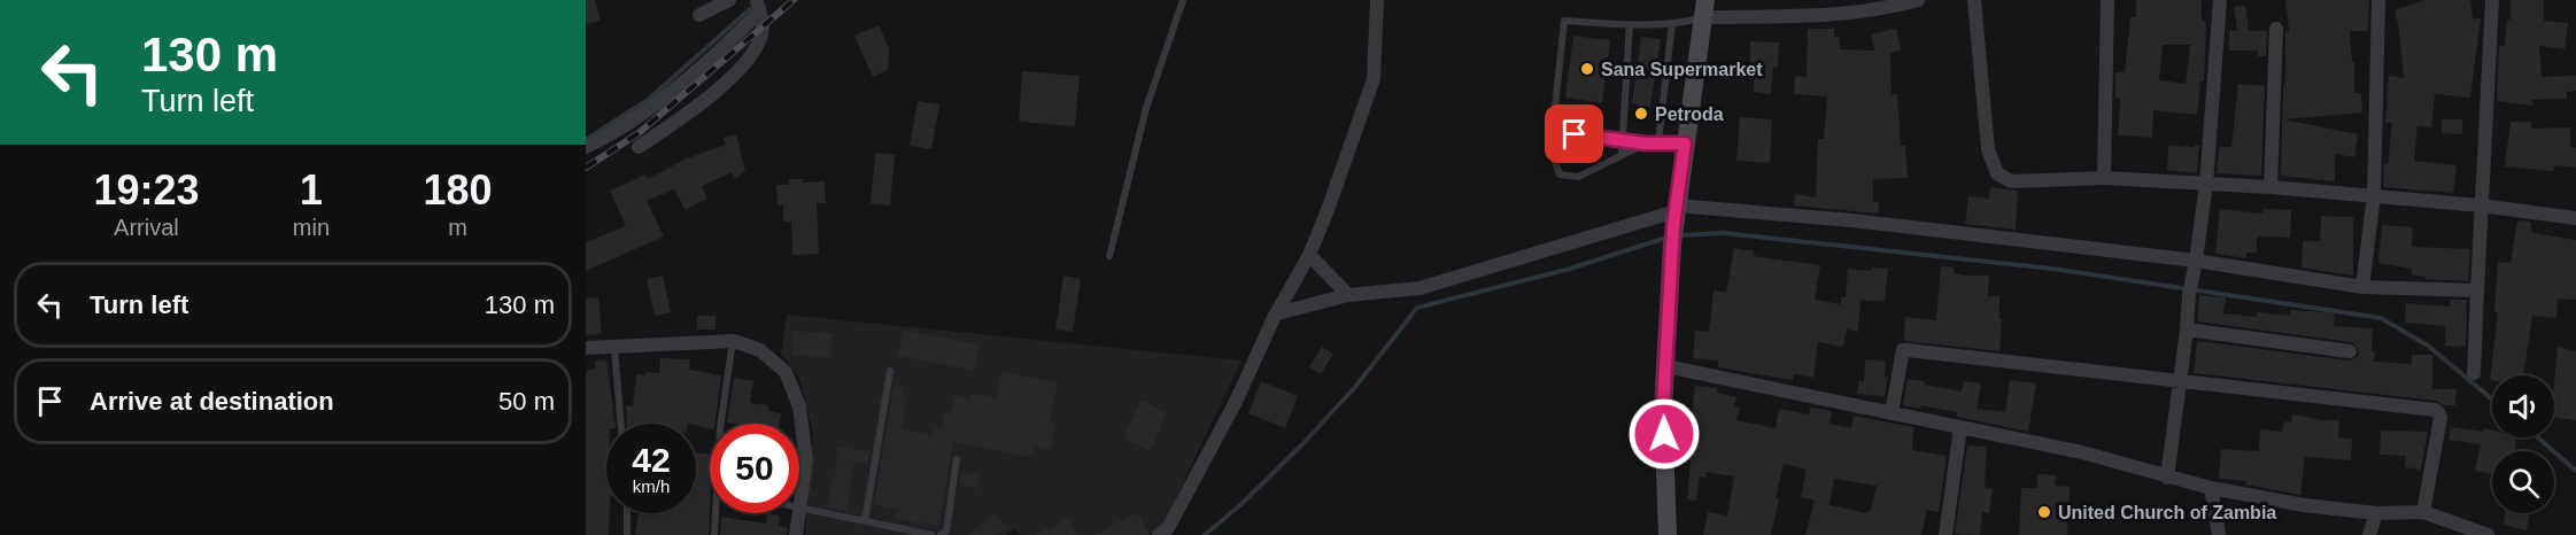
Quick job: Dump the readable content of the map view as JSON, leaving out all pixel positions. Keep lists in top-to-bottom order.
{
  "places": ["Sana Supermarket", "Petroda", "United Church of Zambia"],
  "page": {
    "turn": ["130 m", "Turn left"],
    "eta": [
      "19:23",
      "Arrival",
      "1",
      "min",
      "180",
      "m"
    ],
    "list": [
      {
        "name": "Turn left",
        "value": "130 m"
      },
      {
        "name": "Arrive at destination",
        "value": "50 m"
      }
    ],
    "speed": "42 km/h",
    "limit": "50"
  }
}
